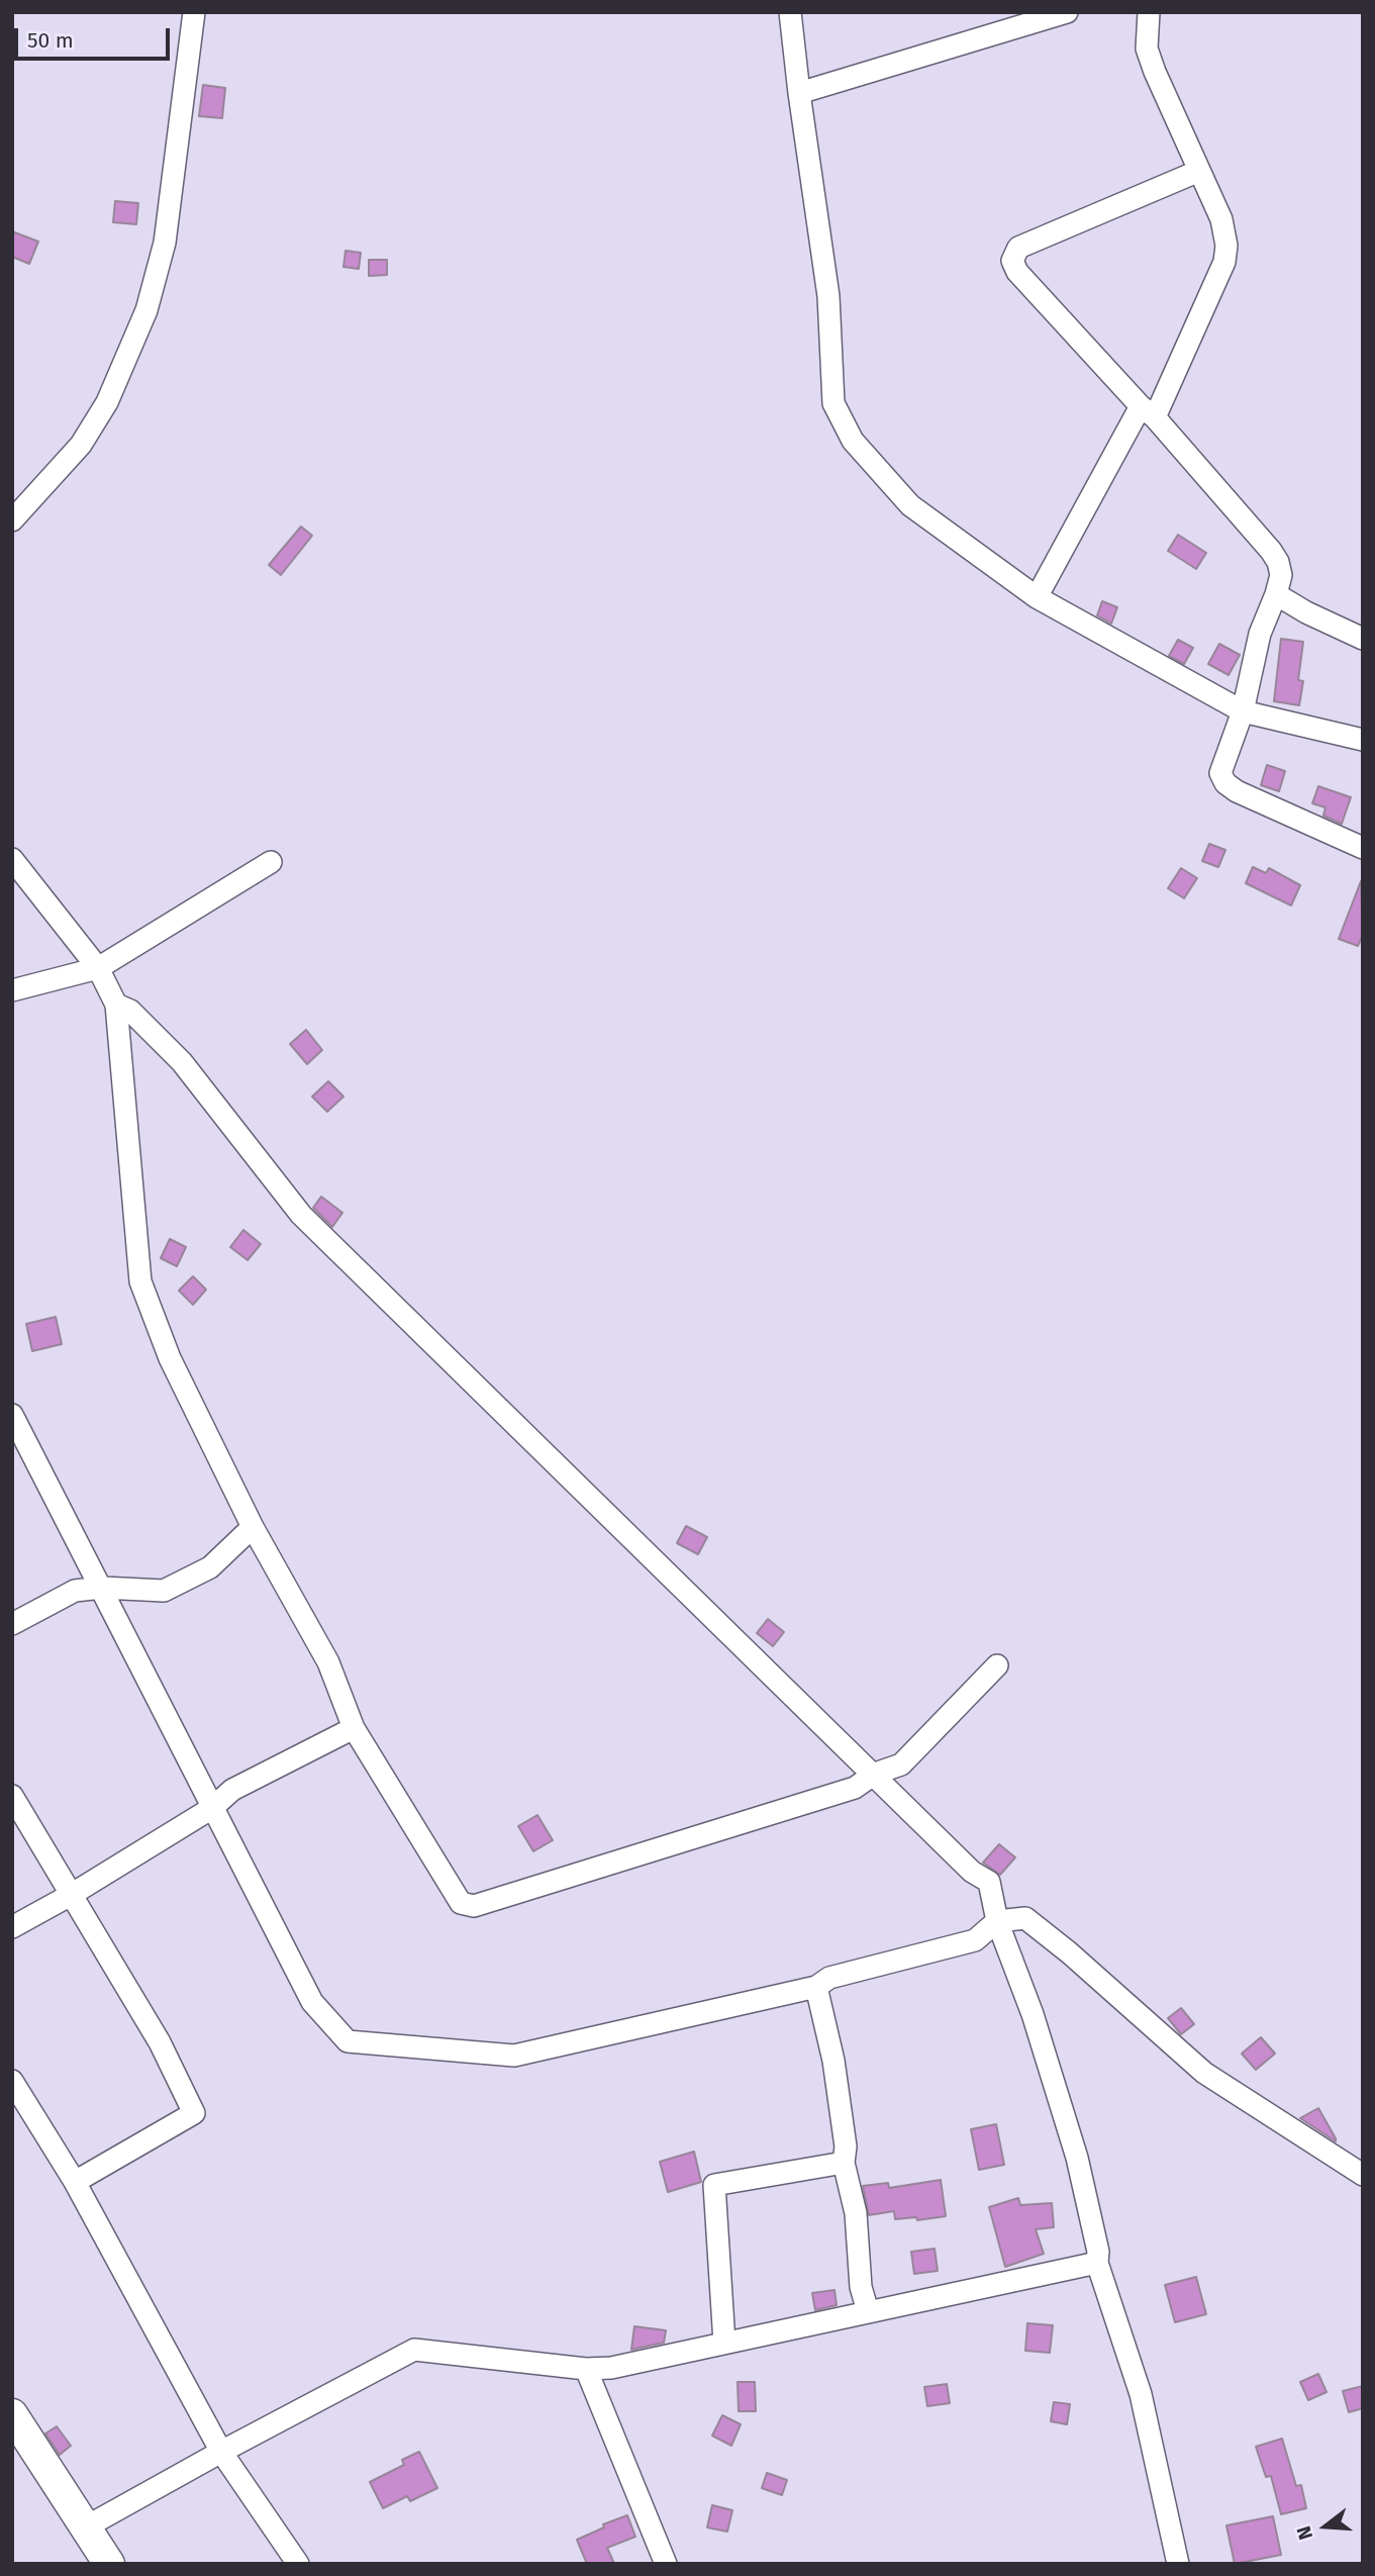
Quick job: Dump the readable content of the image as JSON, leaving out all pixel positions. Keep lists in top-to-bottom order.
{
  "scale_bar": "50 m",
  "north": "left"
}
